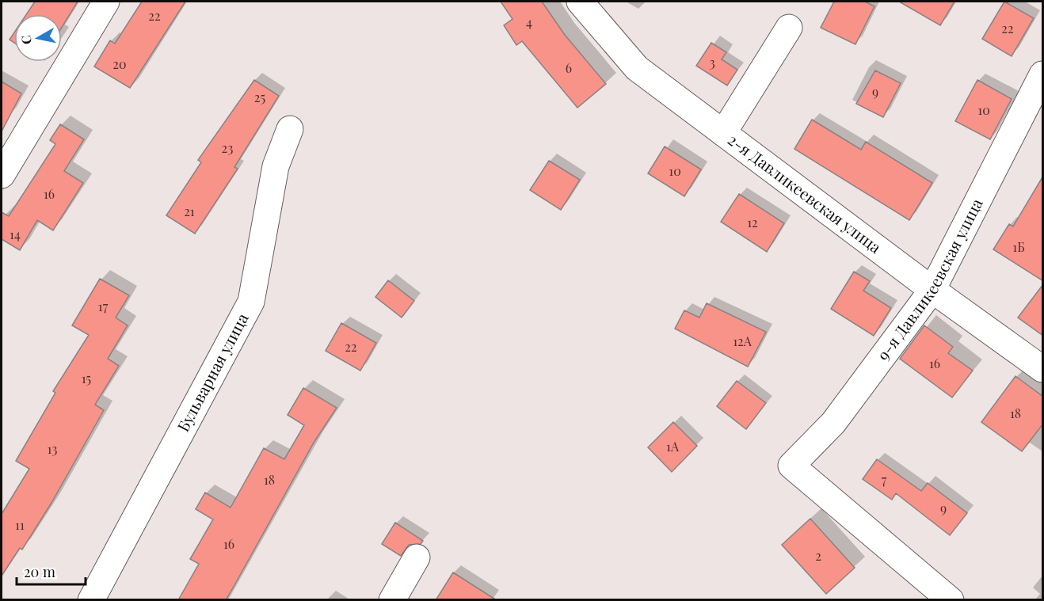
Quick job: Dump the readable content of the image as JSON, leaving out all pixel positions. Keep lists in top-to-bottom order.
{
  "streets": {
    "street": ["2-я Давликеевская улица", "9-я Давликеевская улица", "Бульварная улица"]
  },
  "crossings": [
    ["2-я Давликеевская улица", "9-я Давликеевская улица"]
  ],
  "house_numbers": [
    "22",
    "4",
    "22",
    "3",
    "20",
    "6",
    "9",
    "25",
    "10",
    "23",
    "10",
    "16",
    "21",
    "12",
    "14",
    "1Б",
    "17",
    "12А",
    "22",
    "16",
    "15",
    "18",
    "1А",
    "13",
    "18",
    "7",
    "9",
    "11",
    "16",
    "2"
  ],
  "scale_bar": "20 m",
  "north": "left"
}
